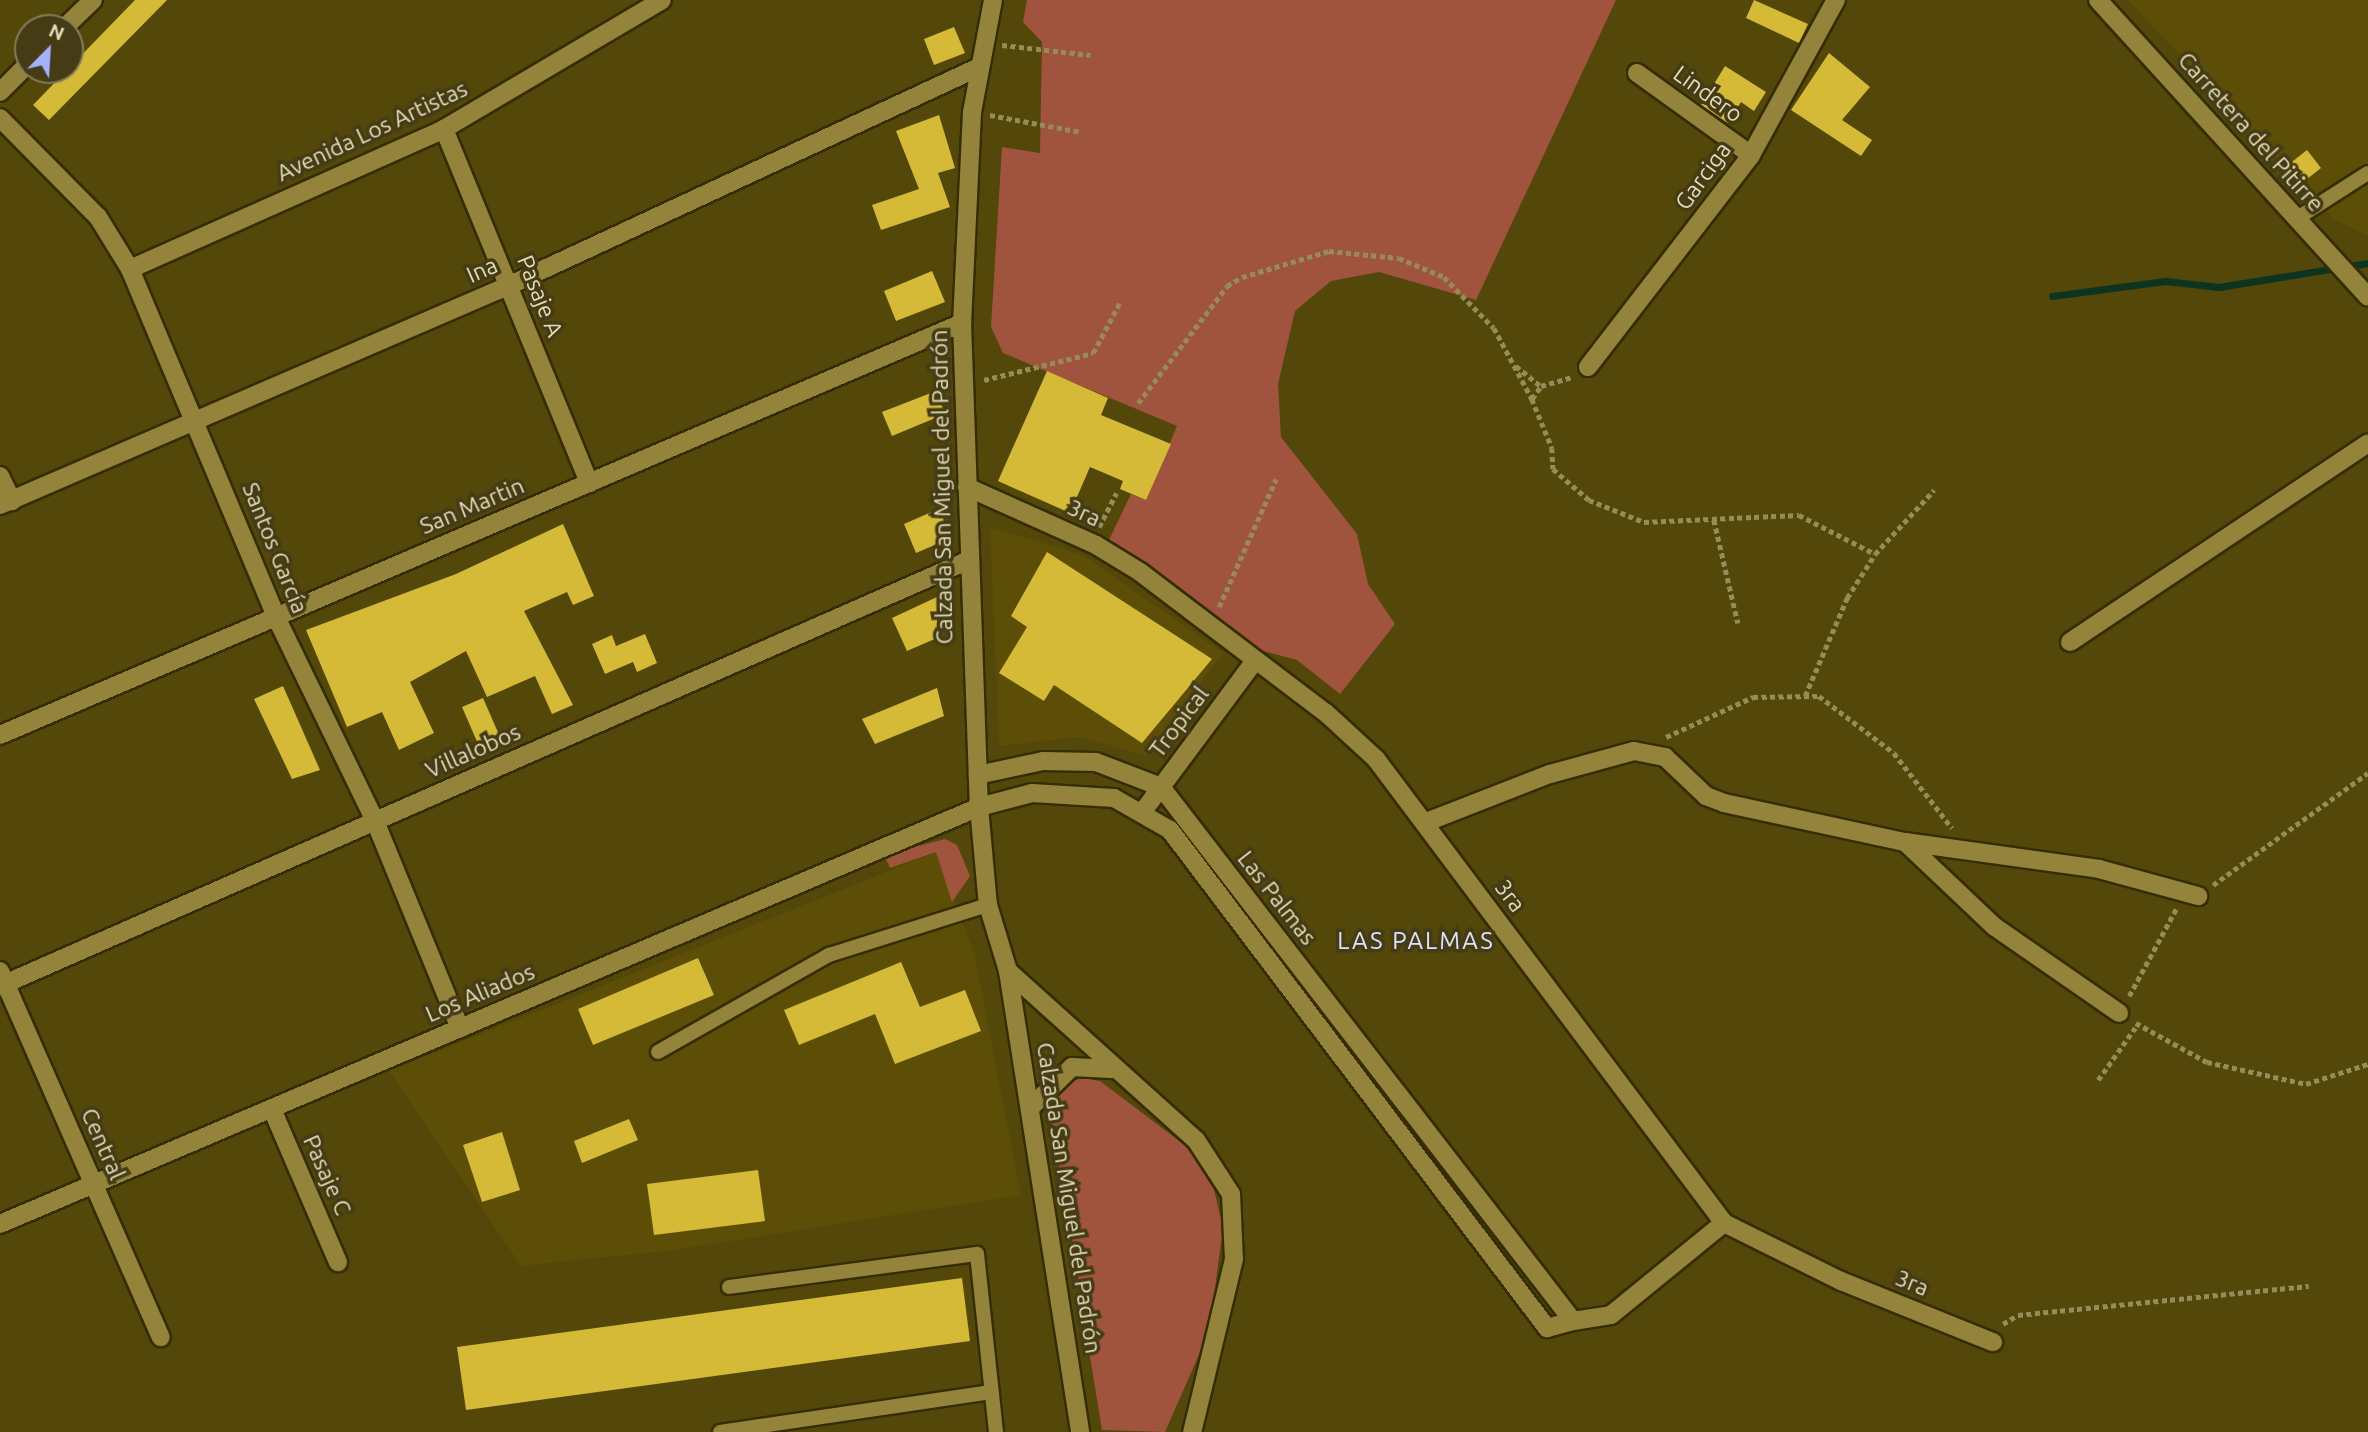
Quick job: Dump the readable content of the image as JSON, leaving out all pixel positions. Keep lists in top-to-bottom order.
{
  "streets": {
    "street": [
      "Lindero",
      "Avenida Los Artistas",
      "Carretera del Pitirre",
      "Garciga",
      "Ina",
      "Pasaje A",
      "Calzada San Miguel del Padrón",
      "San Martin",
      "3ra",
      "Santos García",
      "Tropical",
      "Villalobos",
      "Las Palmas",
      "Los Aliados",
      "Central",
      "Pasaje C"
    ]
  },
  "crossings": [
    ["Lindero", "Garciga"],
    ["Avenida Los Artistas", "Pasaje A"],
    ["Avenida Los Artistas", "Santos García"],
    ["Ina", "Pasaje A"],
    ["Ina", "Calzada San Miguel del Padrón"],
    ["Ina", "Santos García"],
    ["Pasaje A", "San Martin"],
    ["Calzada San Miguel del Padrón", "San Martin"],
    ["Calzada San Miguel del Padrón", "3ra"],
    ["Calzada San Miguel del Padrón", "Villalobos"],
    ["Calzada San Miguel del Padrón", "Las Palmas"],
    ["Calzada San Miguel del Padrón", "Los Aliados"],
    ["San Martin", "Santos García"],
    ["3ra", "Tropical"],
    ["3ra", "Las Palmas"],
    ["Santos García", "Villalobos"],
    ["Santos García", "Los Aliados"],
    ["Tropical", "Las Palmas"],
    ["Villalobos", "Central"],
    ["Las Palmas", "Los Aliados"],
    ["Los Aliados", "Central"],
    ["Los Aliados", "Pasaje C"]
  ],
  "districts": ["LAS PALMAS"],
  "north": "top right"
}
